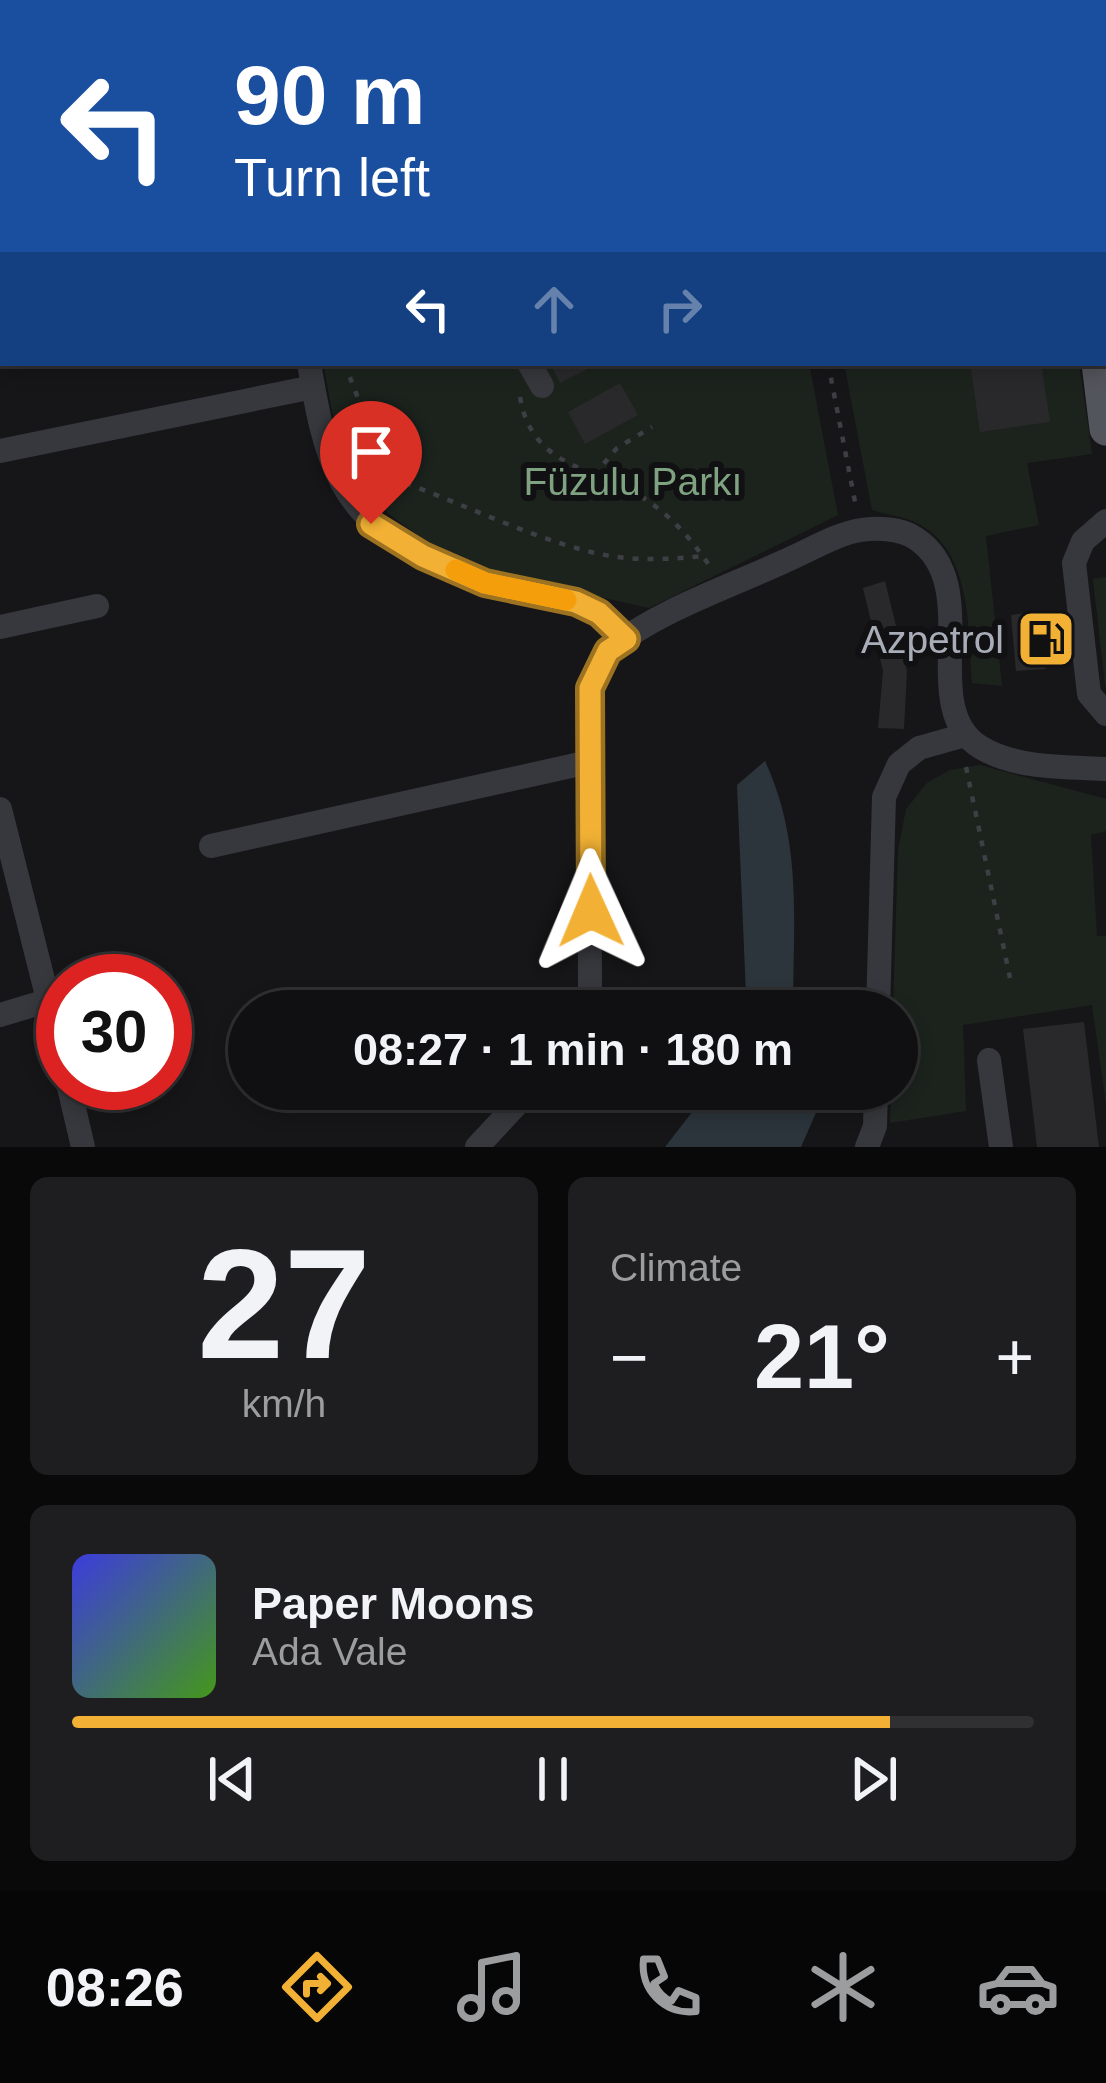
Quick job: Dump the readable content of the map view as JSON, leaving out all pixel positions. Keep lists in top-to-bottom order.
{
  "parks": ["Füzulu Parkı"],
  "places": {
    "fuel station": ["Azpetrol"]
  },
  "page": {
    "turn": ["90 m", "Turn left"],
    "limit": "30",
    "trip": "08:27 · 1 min · 180 m",
    "tile": [
      ["27", "km/h"],
      "Climate"
    ],
    "heat": ["−", "21°", "+"],
    "song": ["Paper Moons", "Ada Vale"],
    "tabs": "08:26"
  }
}
